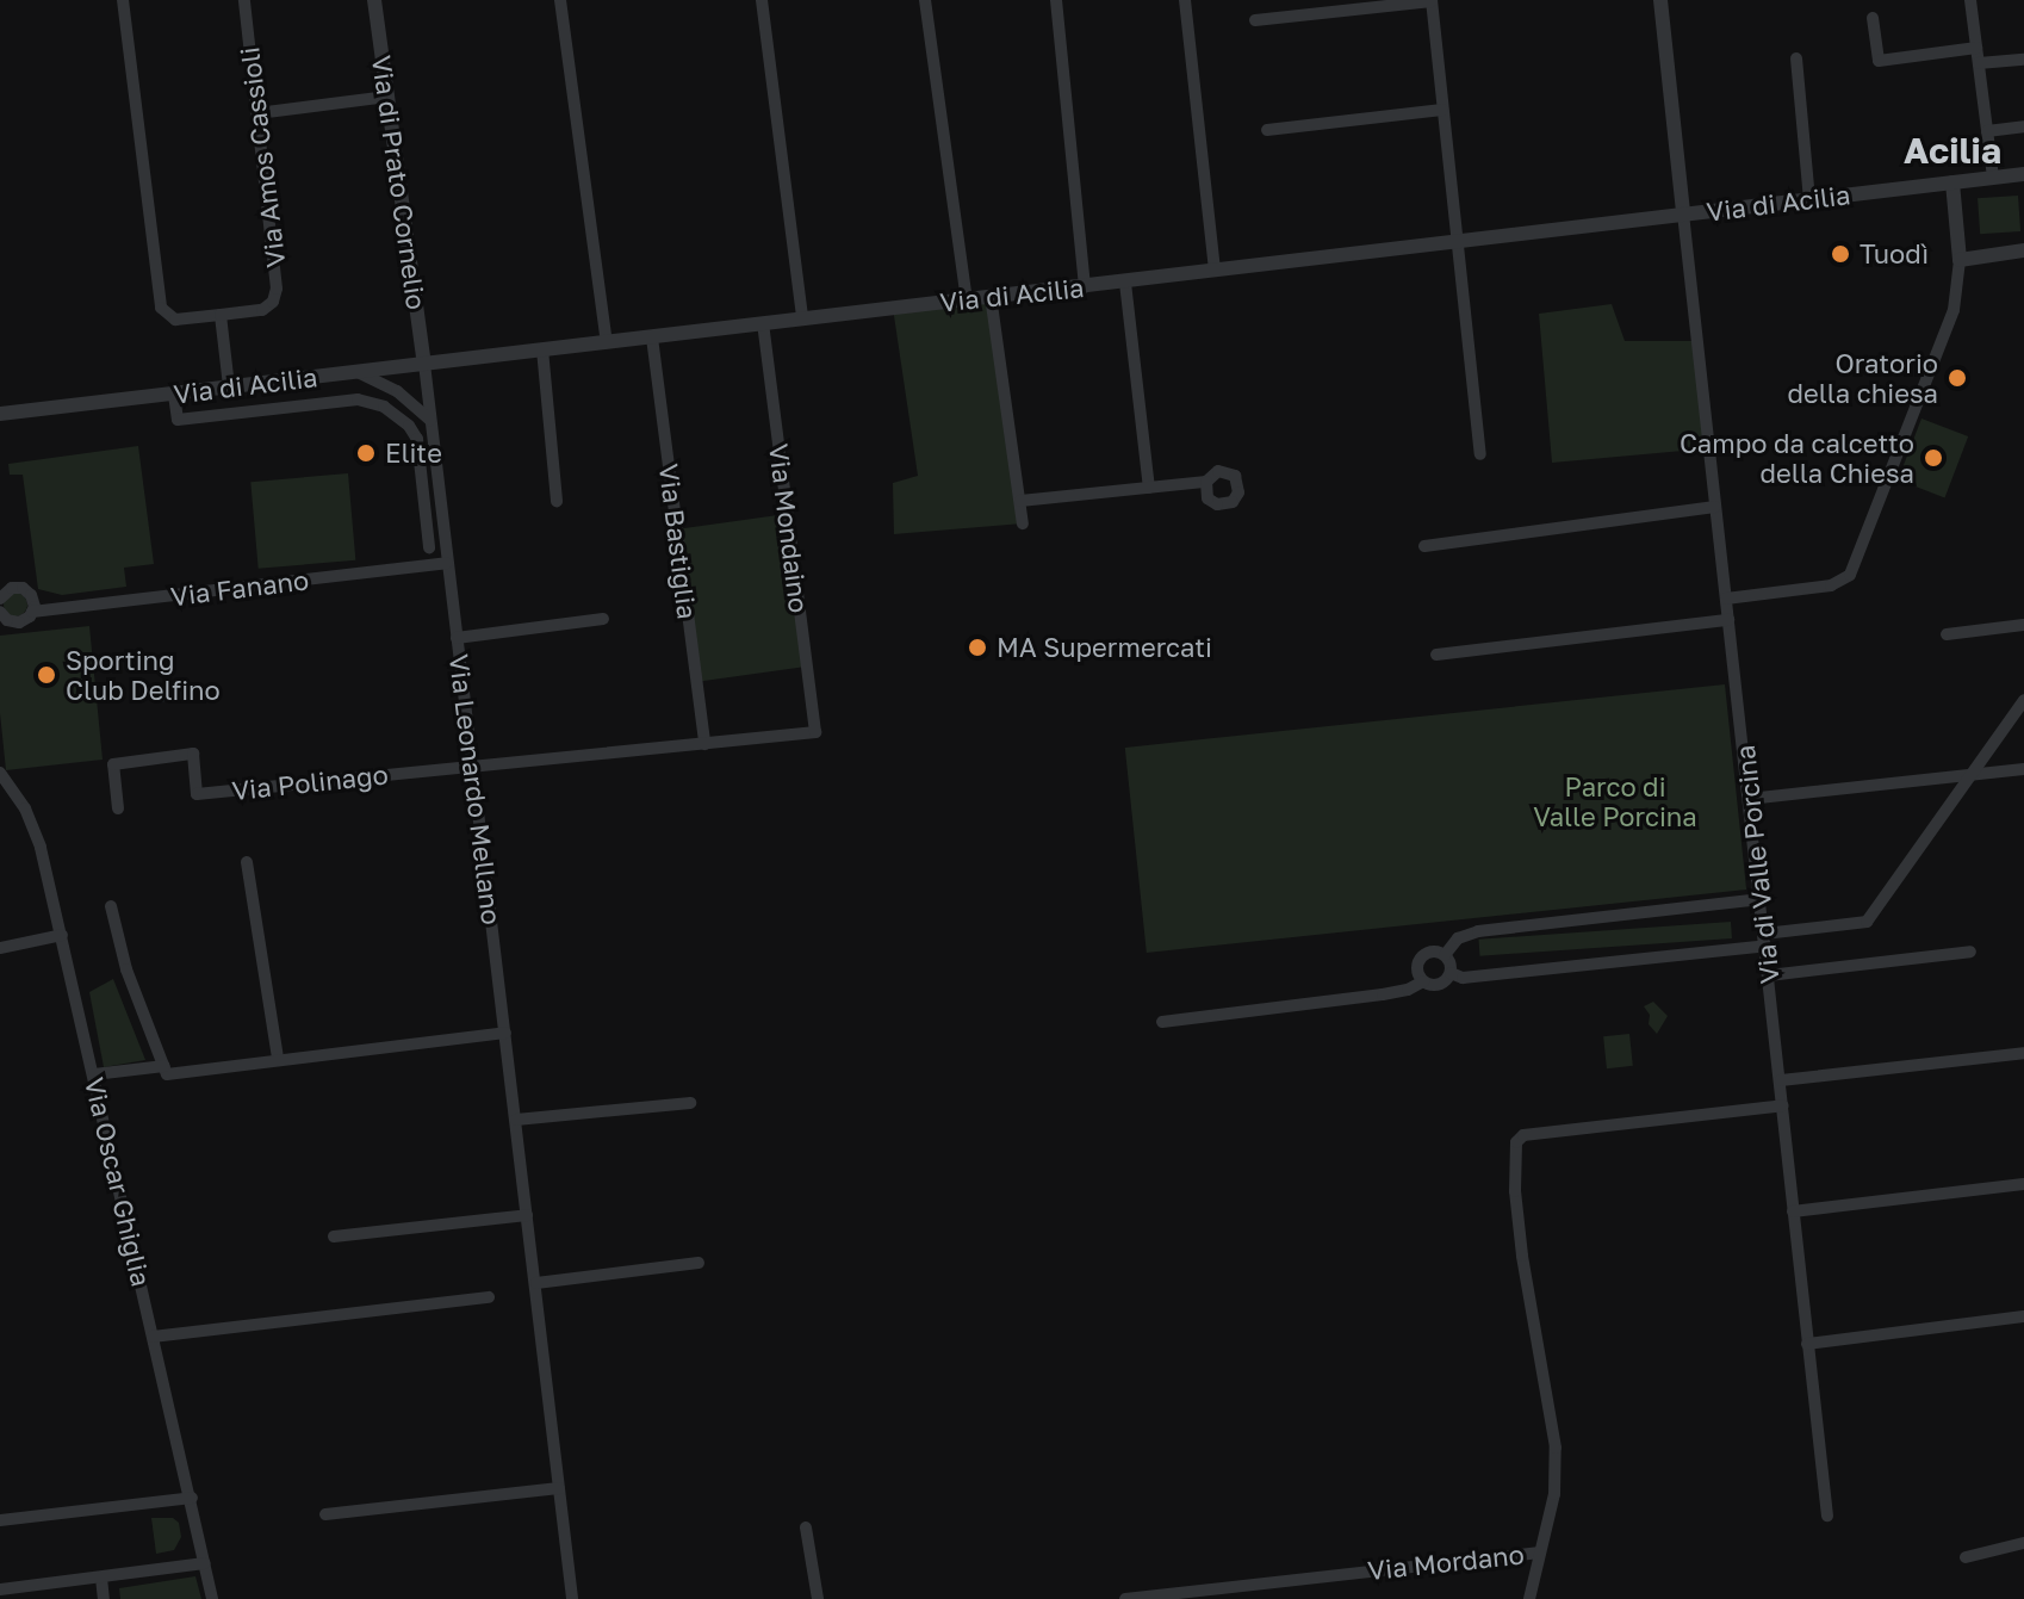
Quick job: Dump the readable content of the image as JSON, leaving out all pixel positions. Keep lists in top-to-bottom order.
{
  "streets": {
    "street": [
      "Via Amos Cassioli",
      "Via di Prato Cornelio",
      "Via di Acilia",
      "Via Mondaino",
      "Via Bastiglia",
      "Via Fanano",
      "Via Polinago",
      "Via Leonardo Mellano",
      "Via di Valle Porcina",
      "Via Oscar Ghiglia",
      "Via Mordano"
    ]
  },
  "crossings": [
    ["Via di Prato Cornelio", "Via di Acilia"],
    ["Via di Prato Cornelio", "Via Leonardo Mellano"],
    ["Via di Acilia", "Via Mondaino"],
    ["Via di Acilia", "Via Bastiglia"],
    ["Via di Acilia", "Via Leonardo Mellano"],
    ["Via di Acilia", "Via di Valle Porcina"],
    ["Via Mondaino", "Via Bastiglia"],
    ["Via Fanano", "Via Leonardo Mellano"],
    ["Via Polinago", "Via Leonardo Mellano"]
  ],
  "districts": ["Acilia"],
  "parks": ["Parco di Valle Porcina"],
  "places": [
    "Tuodì",
    "Oratorio della chiesa",
    "Elite",
    "Campo da calcetto della Chiesa",
    "MA Supermercati",
    "Sporting Club Delfino"
  ]
}
